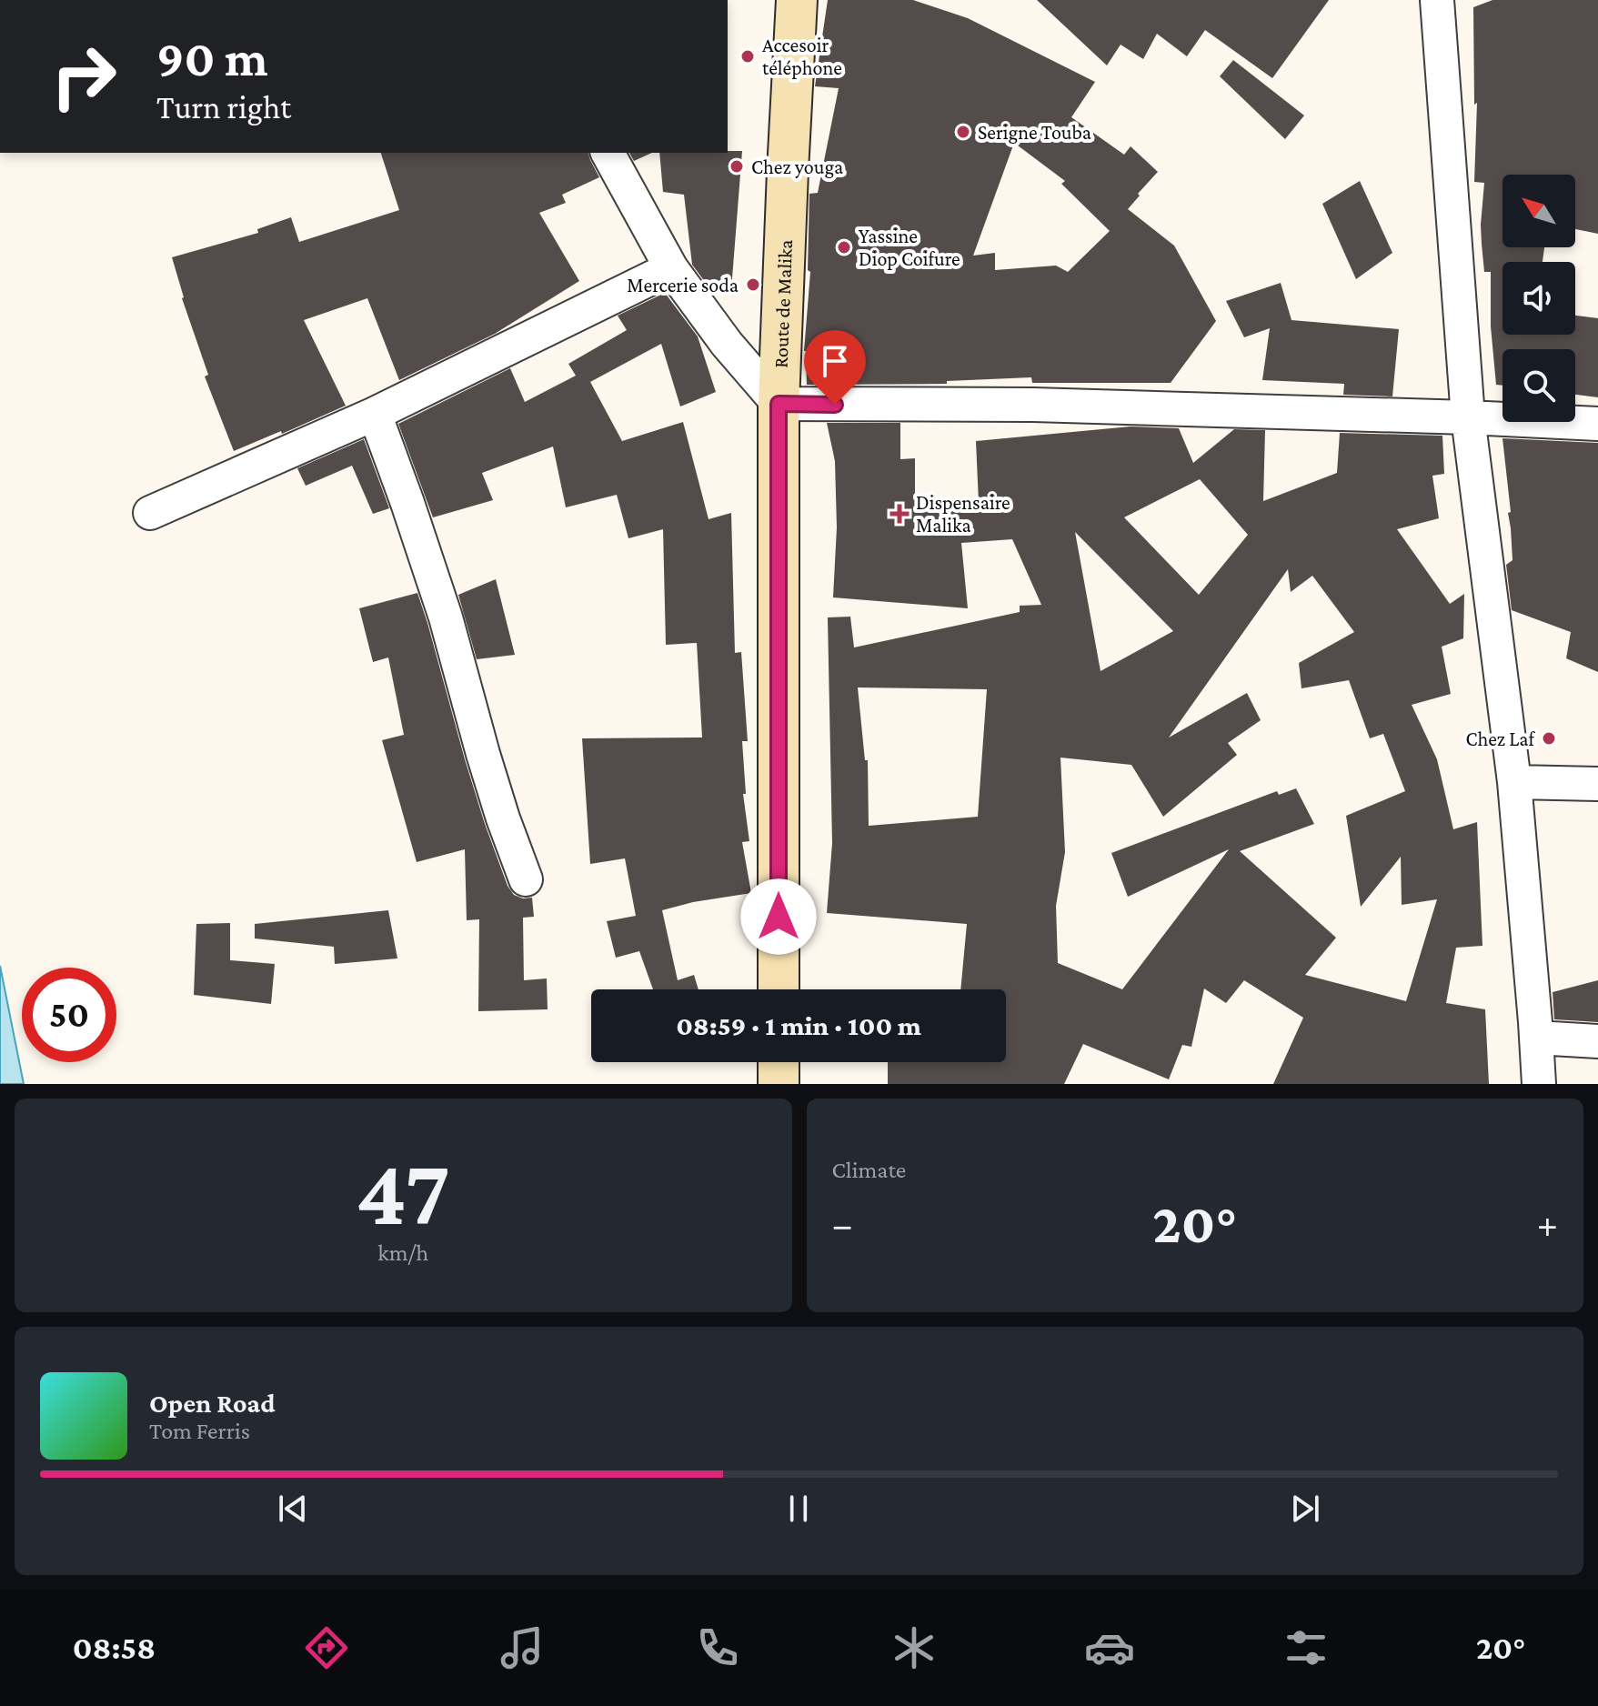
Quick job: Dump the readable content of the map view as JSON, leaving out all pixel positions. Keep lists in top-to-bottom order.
{
  "streets": {
    "main road": ["Route de Malika"]
  },
  "places": {
    "other": [
      "Accesoir téléphone",
      "Serigne Touba",
      "Chez youga",
      "Yassine Diop Coifure",
      "Mercerie soda",
      "Chez Laf"
    ],
    "health": ["Dispensaire Malika"]
  },
  "north": "top left",
  "page": {
    "turn": ["90 m", "Turn right"],
    "limit": "50",
    "trip": "08:59 · 1 min · 100 m",
    "tile": [
      ["47", "km/h"],
      "Climate"
    ],
    "heat": ["−", "20°", "+"],
    "song": ["Open Road", "Tom Ferris"],
    "tabs": ["08:58", "20°"]
  }
}
